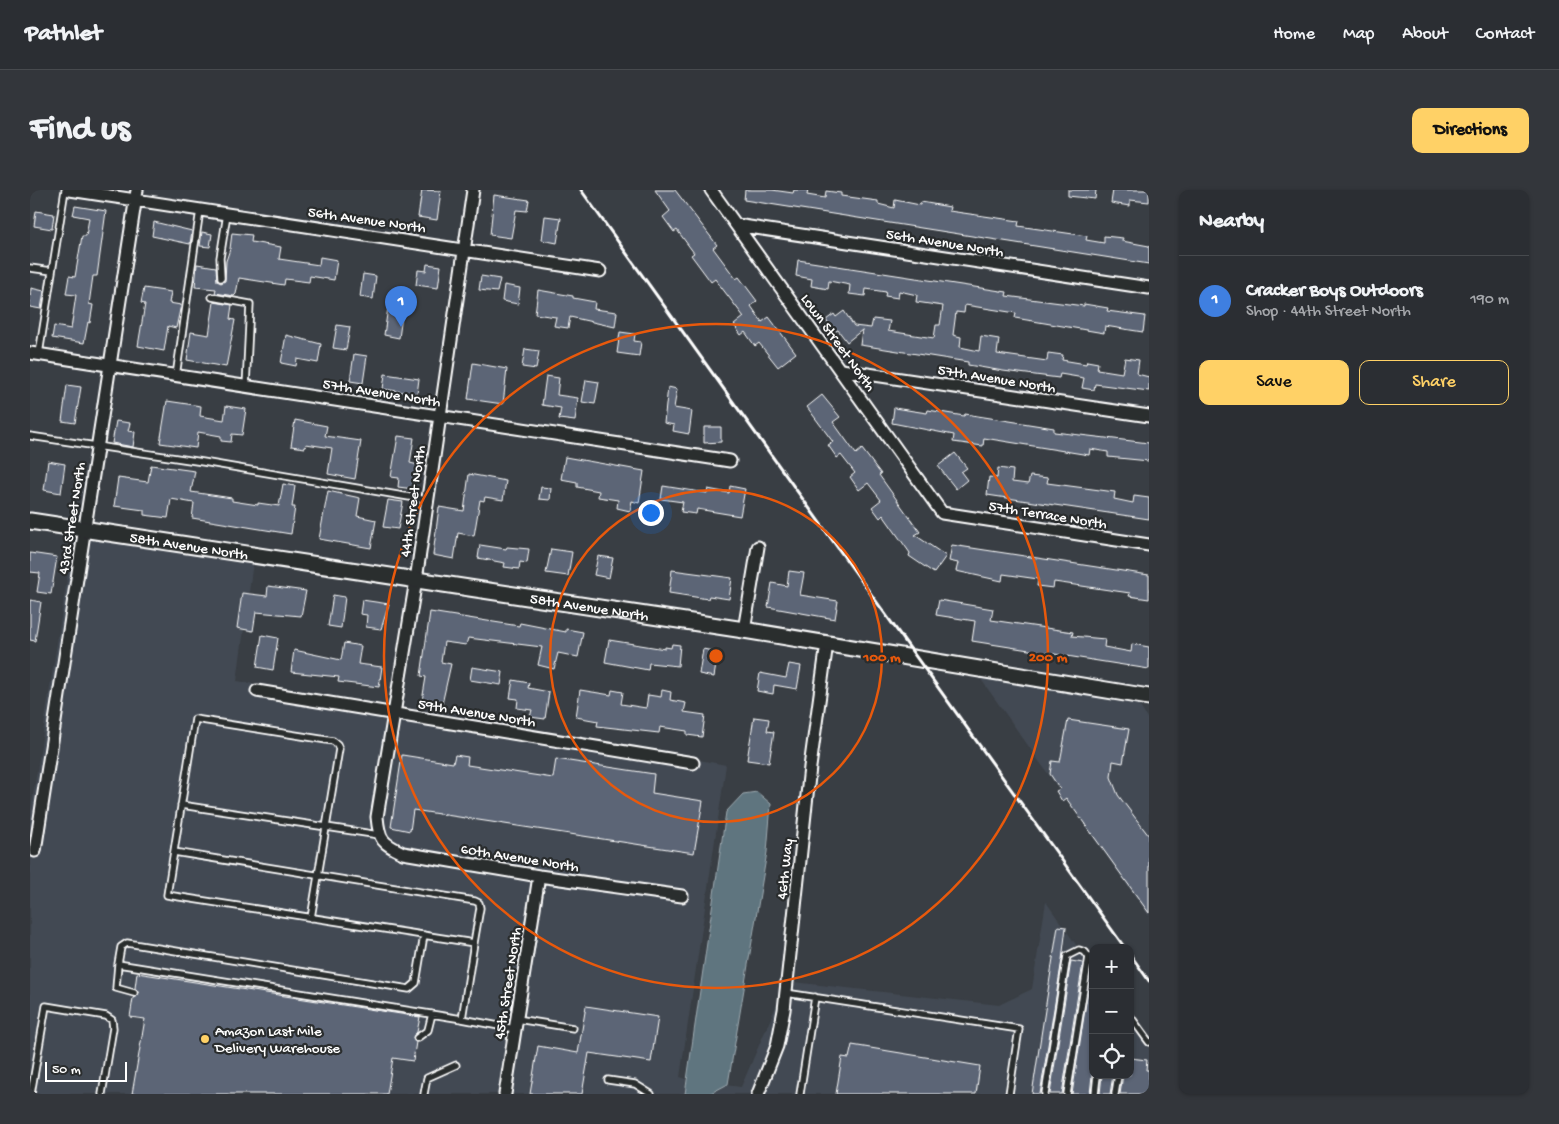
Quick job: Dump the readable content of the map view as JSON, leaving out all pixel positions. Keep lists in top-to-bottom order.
{
  "streets": {
    "street": [
      "56th Avenue North",
      "Lown Street North",
      "57th Avenue North",
      "44th Street North",
      "57th Terrace North",
      "43rd Street North",
      "58th Avenue North",
      "59th Avenue North",
      "60th Avenue North",
      "46th Way",
      "45th Street North"
    ]
  },
  "crossings": [
    ["56th Avenue North", "Lown Street North"],
    ["56th Avenue North", "44th Street North"],
    ["56th Avenue North", "43rd Street North"],
    ["Lown Street North", "57th Avenue North"],
    ["Lown Street North", "57th Terrace North"],
    ["57th Avenue North", "44th Street North"],
    ["57th Avenue North", "43rd Street North"],
    ["44th Street North", "58th Avenue North"],
    ["44th Street North", "59th Avenue North"],
    ["44th Street North", "60th Avenue North"],
    ["43rd Street North", "58th Avenue North"],
    ["58th Avenue North", "46th Way"],
    ["60th Avenue North", "45th Street North"]
  ],
  "places": ["Amazon Last Mile Delivery Warehouse"],
  "scale_bar": "50 m",
  "page": {
    "header": "Pathlet",
    "nav": [
      "Home",
      "Map",
      "About",
      "Contact"
    ],
    "buttons": [
      "Directions",
      ["Save", "Share"]
    ],
    "title": "Find us",
    "heading": "Nearby",
    "list": [
      {
        "mark": "1",
        "name": "Cracker Boys Outdoors",
        "note": "Shop · 44th Street North",
        "value": "190 m"
      }
    ],
    "pins": "1",
    "map_buttons": ["+", "−"],
    "scale": "50 m"
  },
  "rings": ["100 m", "200 m"]
}
